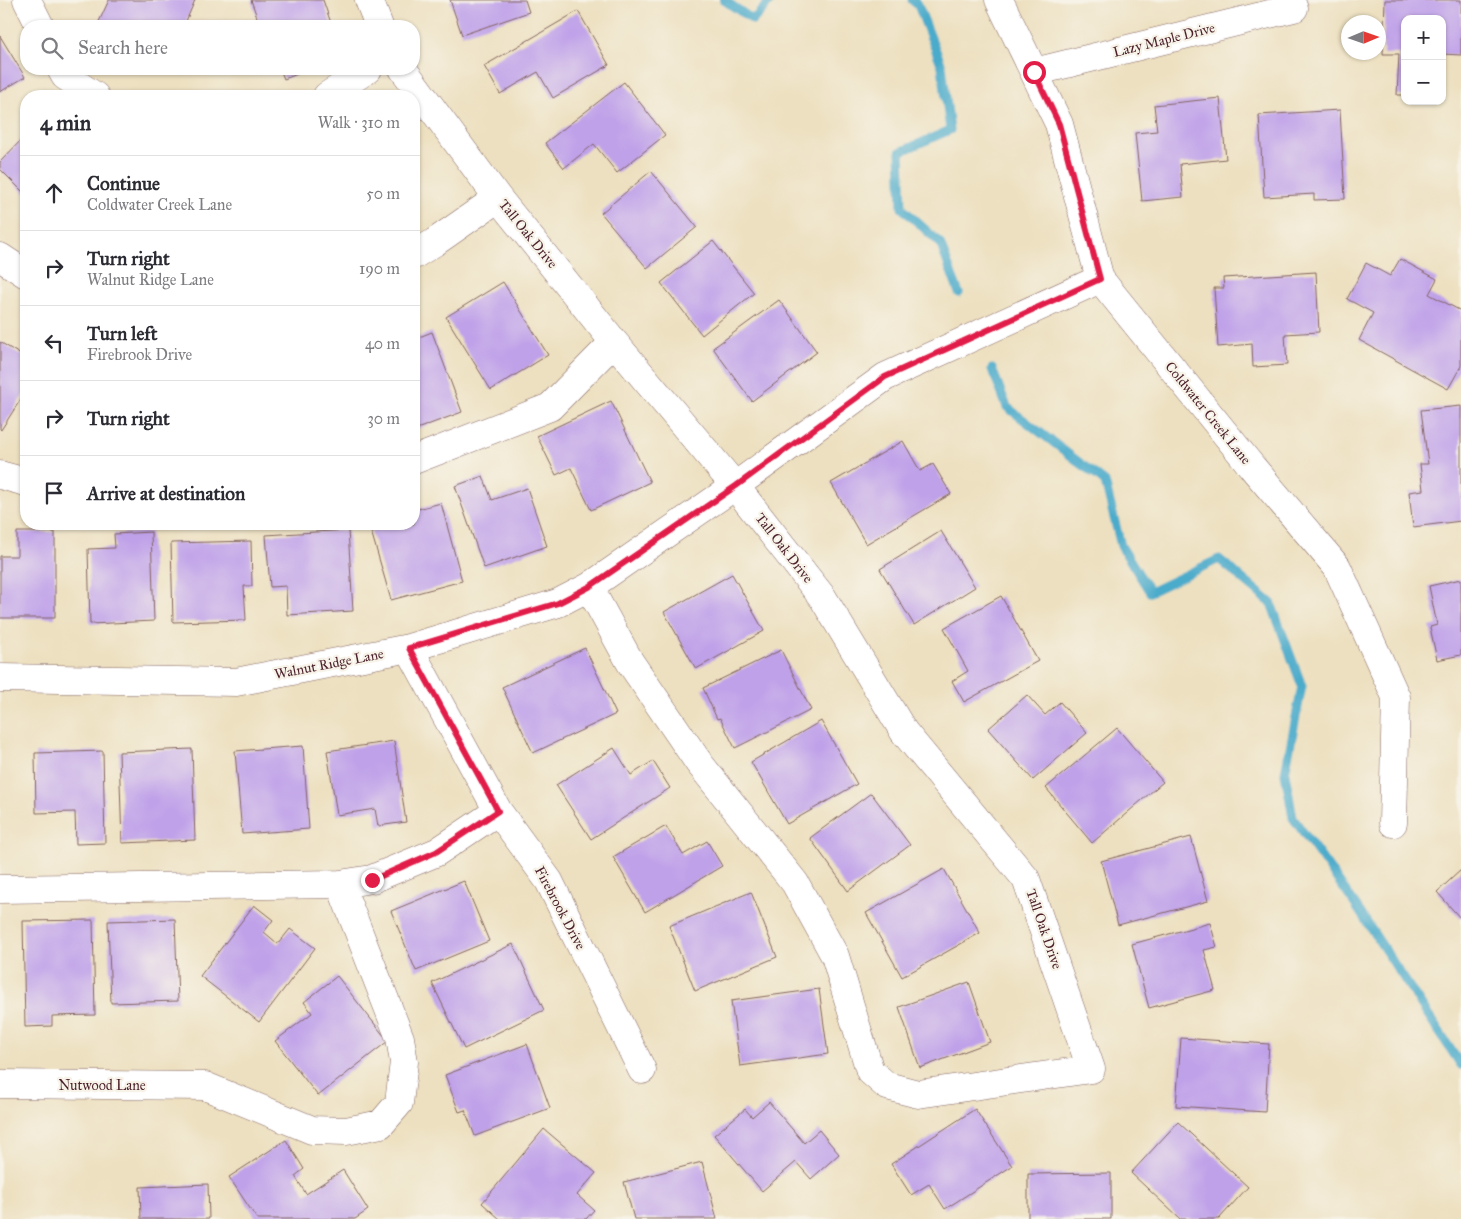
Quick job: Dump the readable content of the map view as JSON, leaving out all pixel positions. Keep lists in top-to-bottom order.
{
  "streets": {
    "street": [
      "Lazy Maple Drive",
      "Tall Oak Drive",
      "Coldwater Creek Lane",
      "Walnut Ridge Lane",
      "Firebrook Drive",
      "Nutwood Lane"
    ]
  },
  "crossings": [
    ["Lazy Maple Drive", "Coldwater Creek Lane"],
    ["Tall Oak Drive", "Walnut Ridge Lane"],
    ["Coldwater Creek Lane", "Walnut Ridge Lane"],
    ["Walnut Ridge Lane", "Firebrook Drive"]
  ],
  "north": "right",
  "page": {
    "map_buttons": ["+", "−"],
    "search": "Search here",
    "heading": ["4 min", "Walk · 310 m"],
    "list": [
      ["Continue", "Coldwater Creek Lane", "50 m"],
      ["Turn right", "Walnut Ridge Lane", "190 m"],
      ["Turn left", "Firebrook Drive", "40 m"],
      ["Turn right", "30 m"],
      "Arrive at destination"
    ]
  }
}
